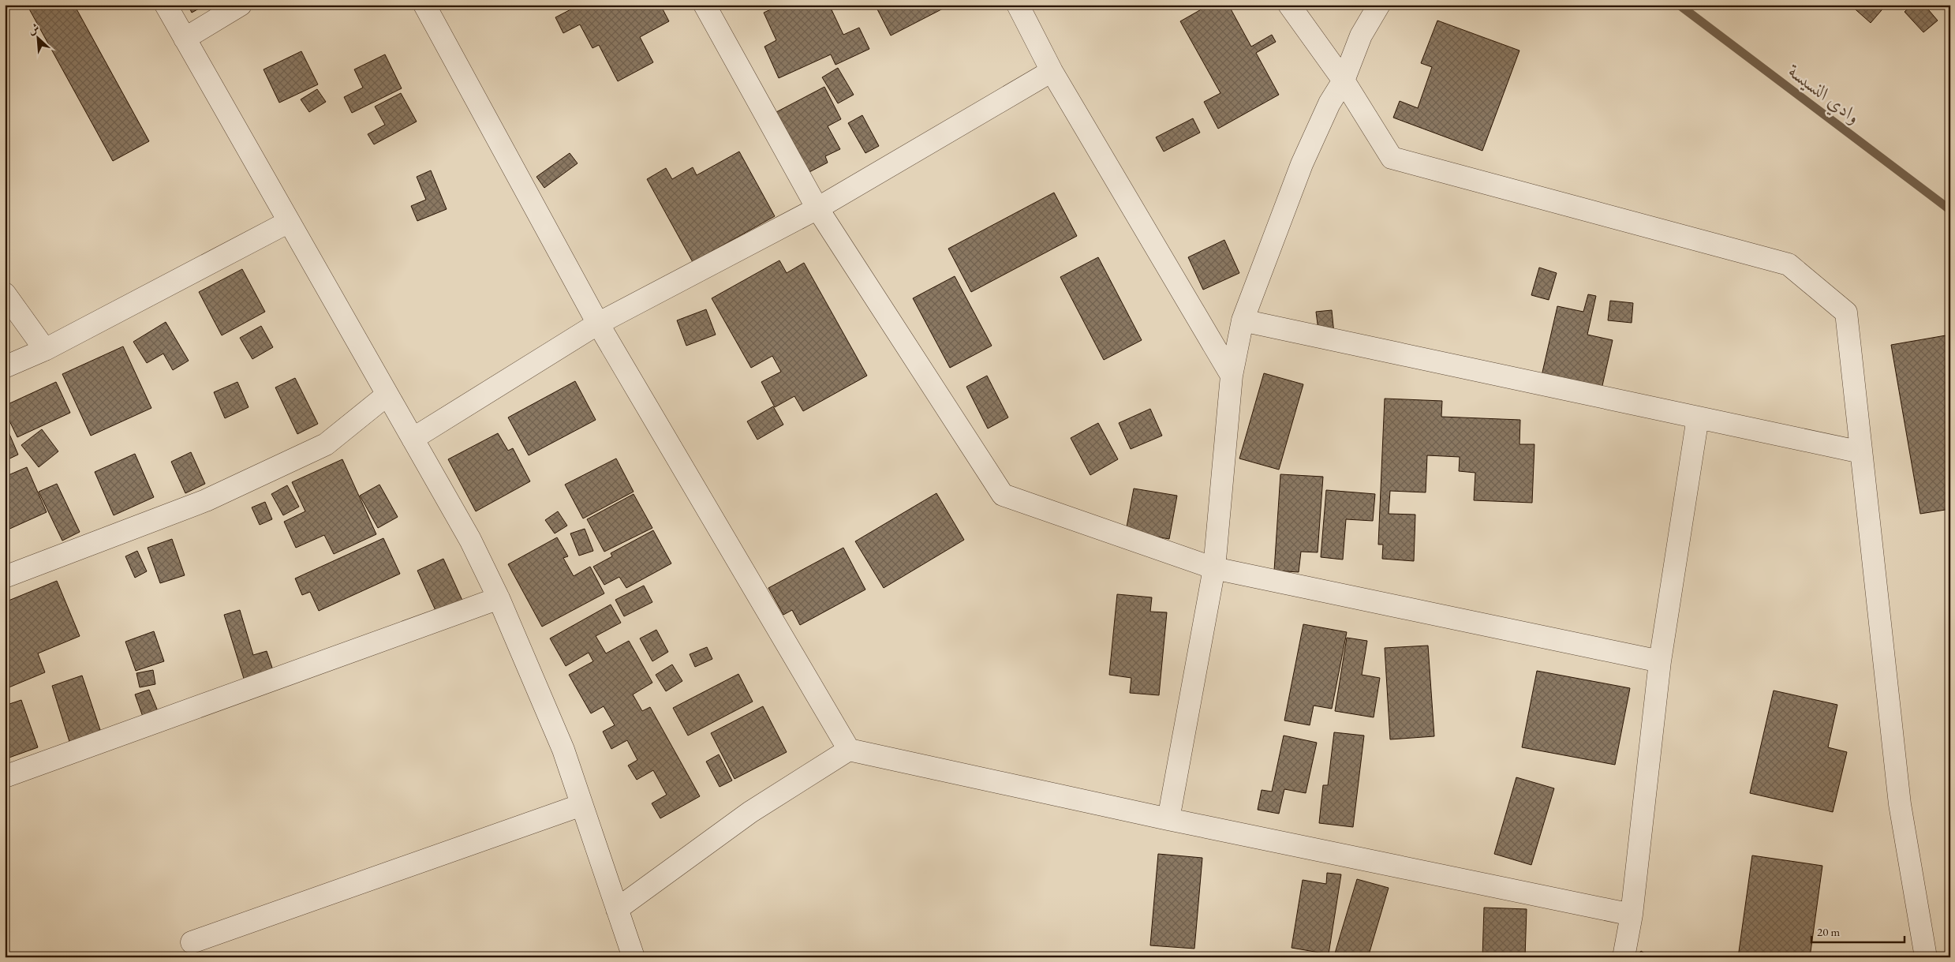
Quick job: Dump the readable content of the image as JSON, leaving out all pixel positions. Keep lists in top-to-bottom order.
{
  "water": ["وادي النسيسة"],
  "scale_bar": "20 m",
  "north": "top left"
}
